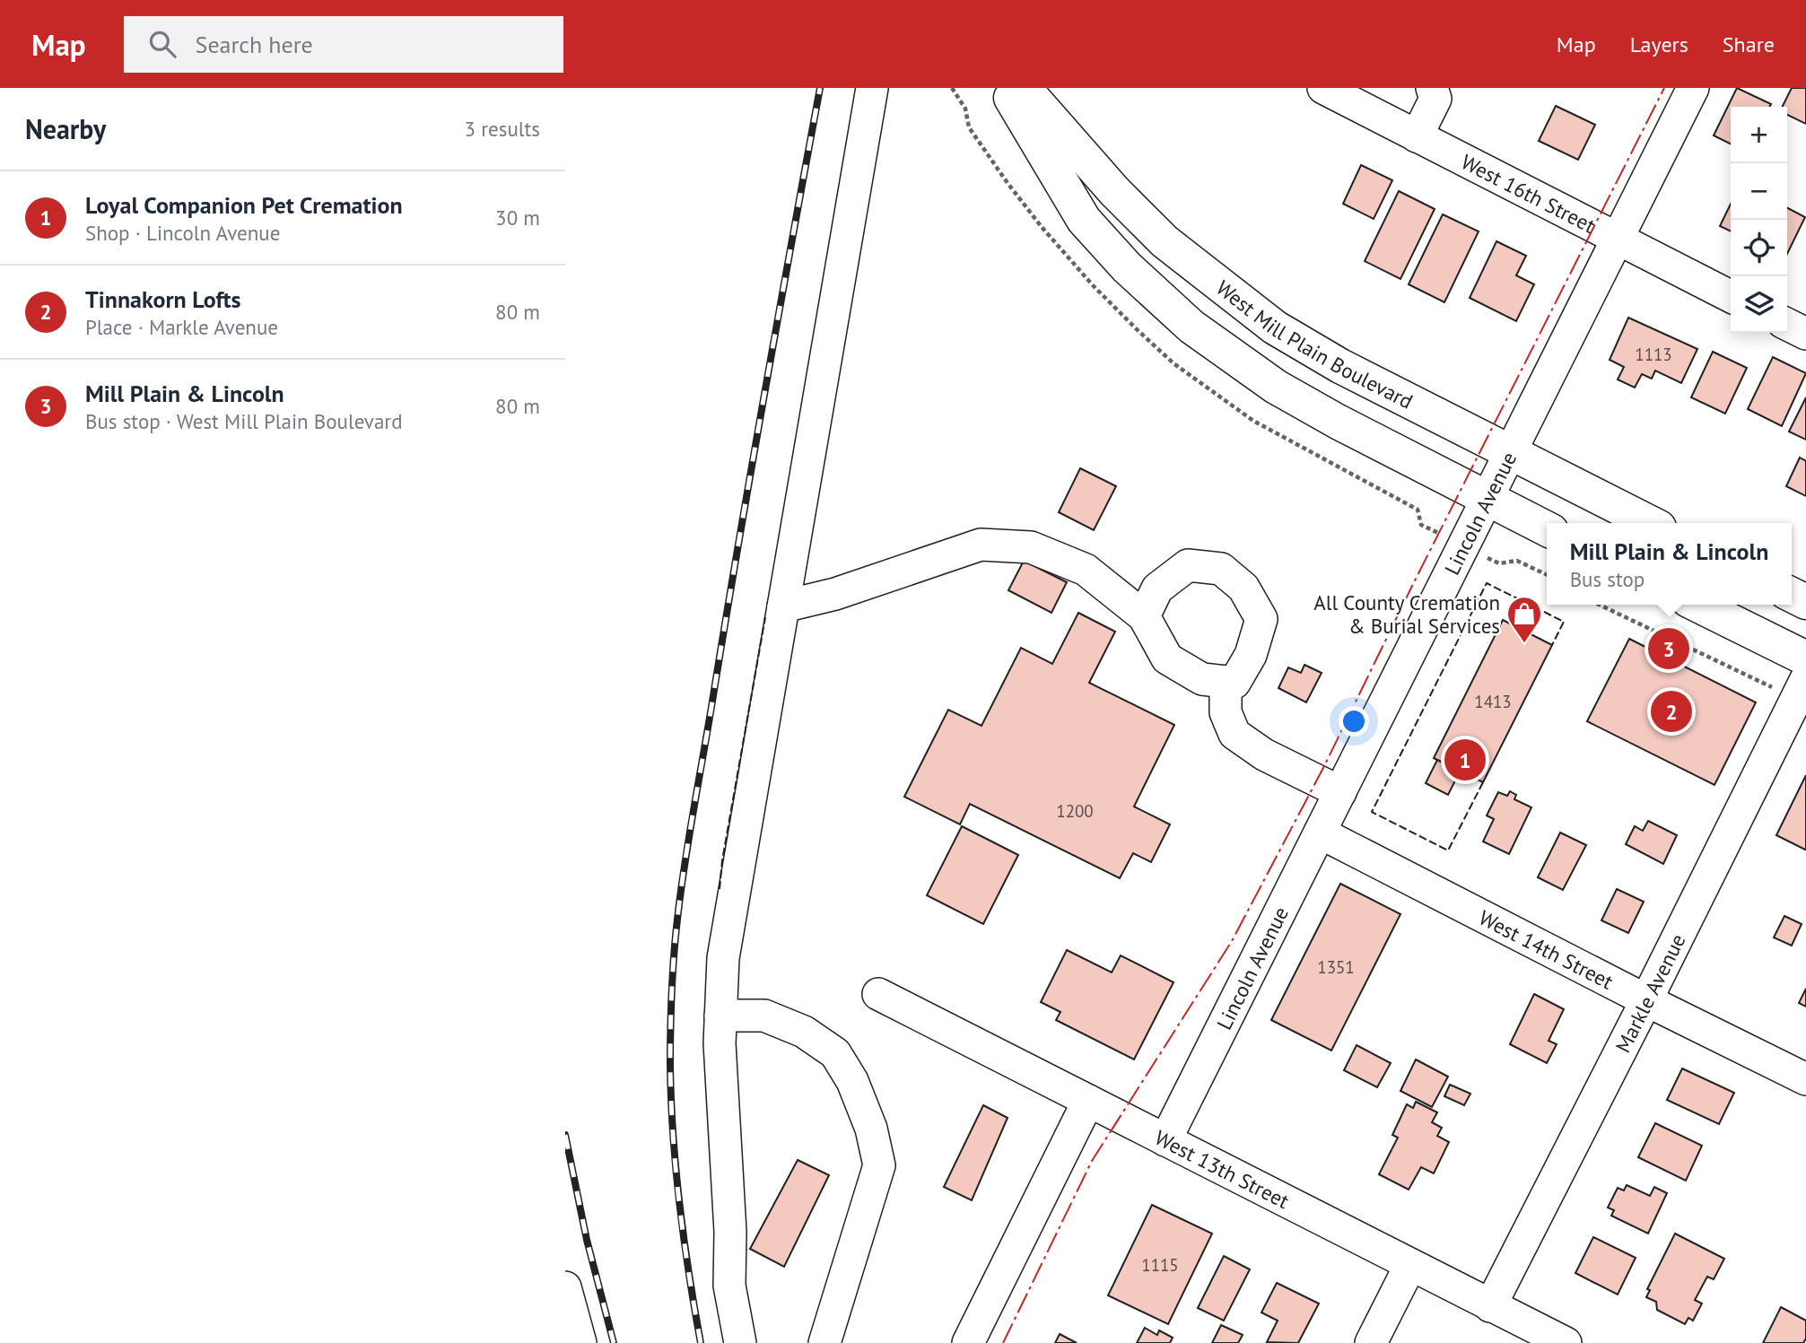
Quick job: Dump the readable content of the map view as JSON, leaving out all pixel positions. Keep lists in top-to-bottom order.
{
  "streets": {
    "main road": ["West Mill Plain Boulevard"],
    "street": [
      "West 16th Street",
      "Lincoln Avenue",
      "West 14th Street",
      "Markle Avenue",
      "West 13th Street"
    ]
  },
  "crossings": [
    ["West 16th Street", "Lincoln Avenue"],
    ["West Mill Plain Boulevard", "Lincoln Avenue"],
    ["Lincoln Avenue", "West 14th Street"],
    ["Lincoln Avenue", "West 13th Street"],
    ["West 14th Street", "Markle Avenue"],
    ["Markle Avenue", "West 13th Street"]
  ],
  "places": {
    "shop": ["All County Cremation & Burial Services"]
  },
  "house_numbers": [
    "1113",
    "1413",
    "1200",
    "1351",
    "1115"
  ],
  "page": {
    "header": "Map",
    "search": "Search here",
    "nav": ["Map", "Layers", "Share"],
    "heading": ["Nearby", "3 results"],
    "map_buttons": ["+", "−"],
    "list": [
      {
        "mark": "1",
        "name": "Loyal Companion Pet Cremation",
        "note": "Shop · Lincoln Avenue",
        "value": "30 m"
      },
      {
        "mark": "2",
        "name": "Tinnakorn Lofts",
        "note": "Place · Markle Avenue",
        "value": "80 m"
      },
      {
        "mark": "3",
        "name": "Mill Plain & Lincoln",
        "note": "Bus stop · West Mill Plain Boulevard",
        "value": "80 m"
      }
    ],
    "popup": ["Mill Plain & Lincoln", "Bus stop"],
    "pins": ["3", "2", "1"]
  }
}
